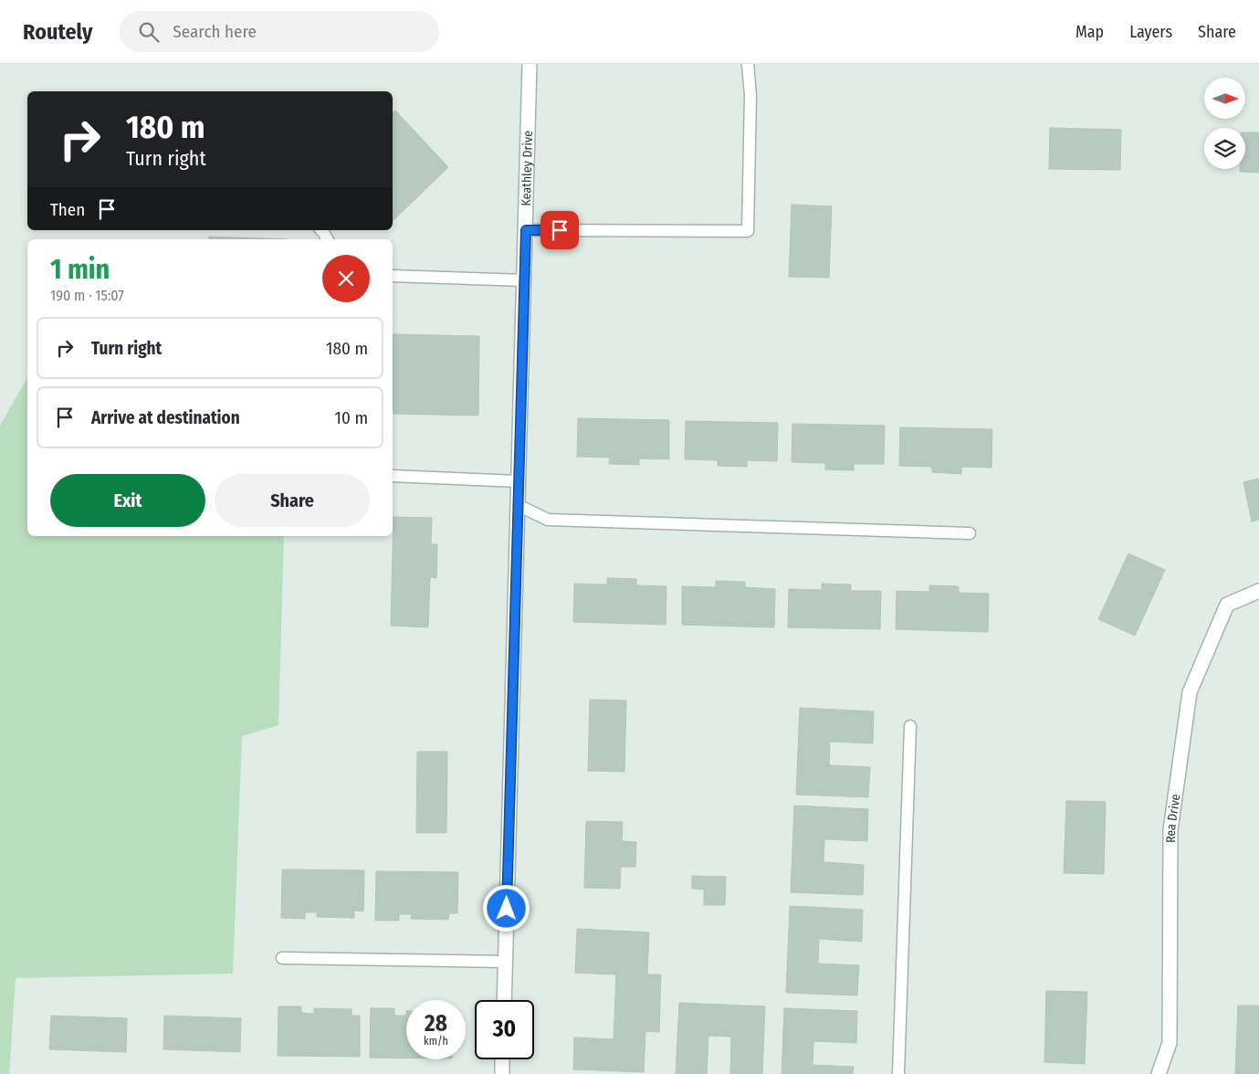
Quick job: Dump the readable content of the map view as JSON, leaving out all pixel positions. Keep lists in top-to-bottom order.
{
  "streets": {
    "street": ["Keathley Drive", "Rea Drive"]
  },
  "north": "right",
  "page": {
    "header": "Routely",
    "search": "Search here",
    "nav": ["Map", "Layers", "Share"],
    "turn": ["180 m", "Turn right"],
    "then": "Then",
    "heading": ["1 min", "190 m · 15:07"],
    "list": [
      {
        "name": "Turn right",
        "value": "180 m"
      },
      {
        "name": "Arrive at destination",
        "value": "10 m"
      }
    ],
    "buttons": ["Exit", "Share"],
    "speed": "28 km/h",
    "limit": "30"
  }
}
